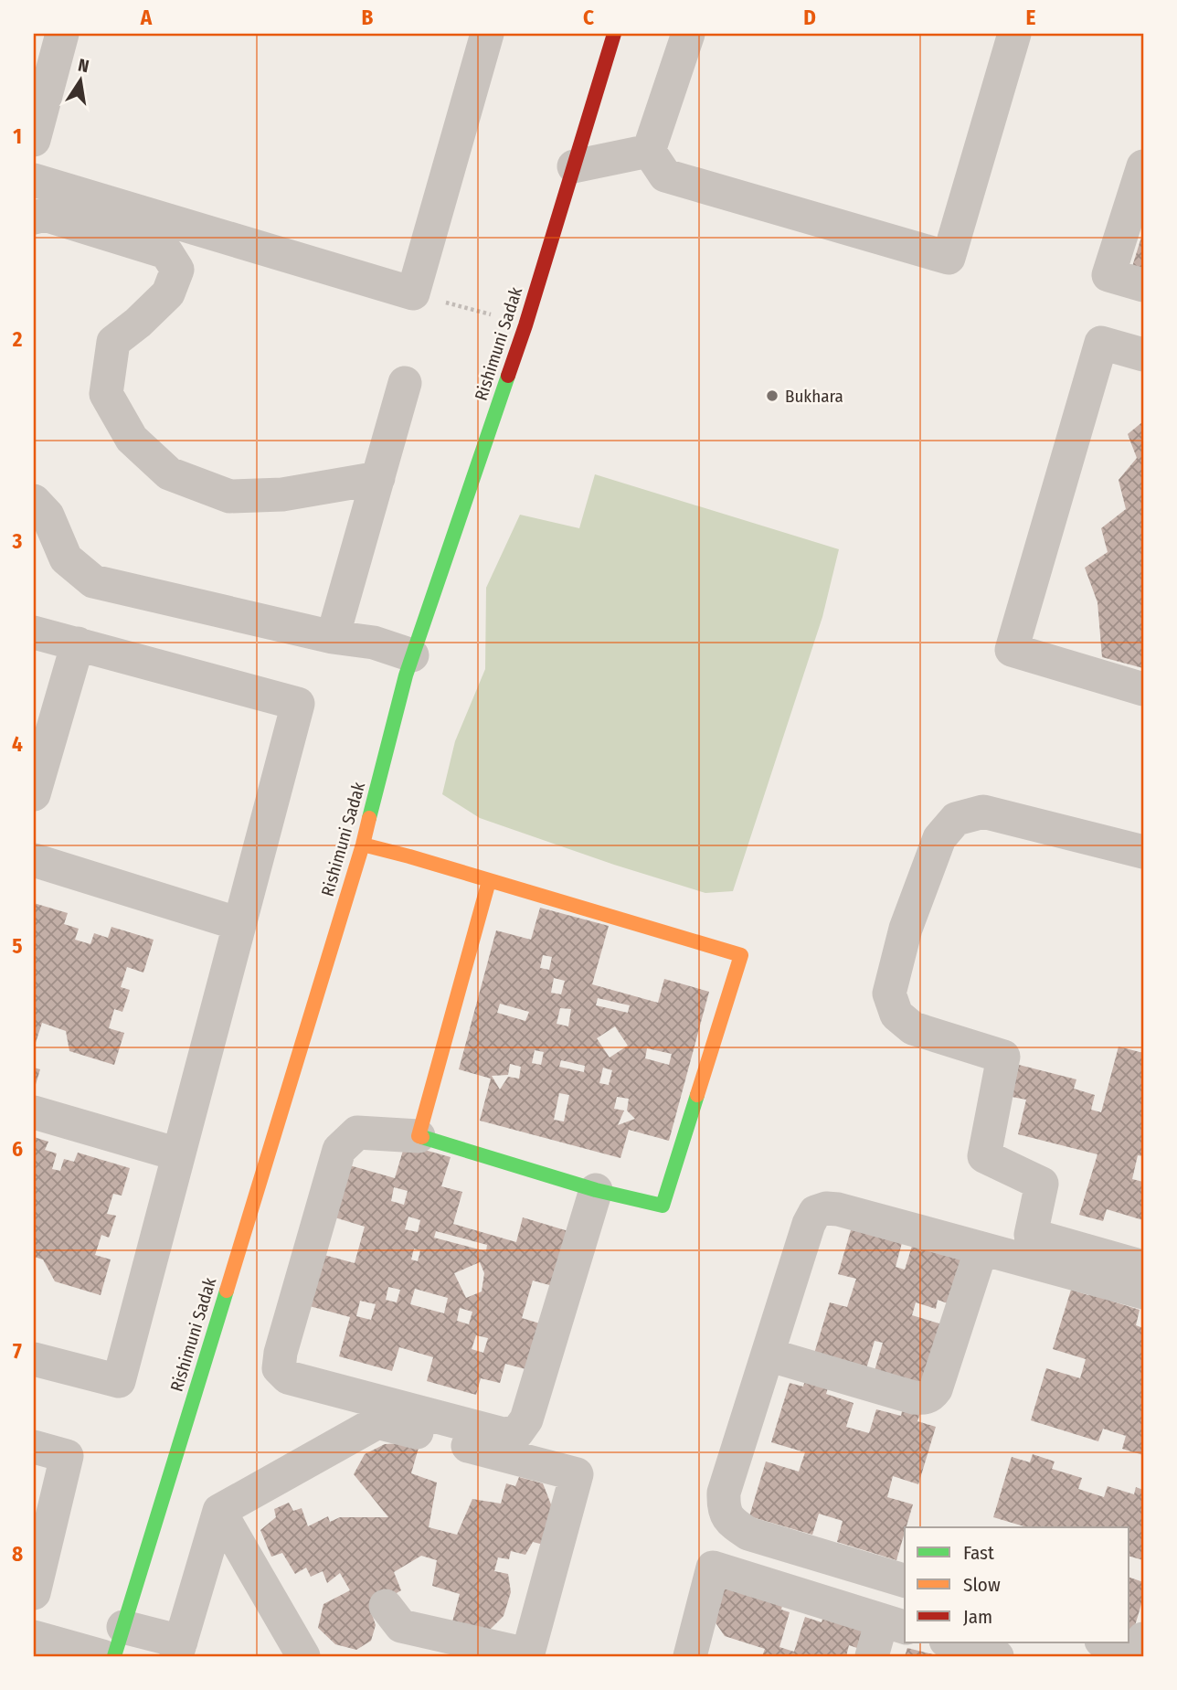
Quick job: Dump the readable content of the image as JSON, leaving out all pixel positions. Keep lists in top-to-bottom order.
{
  "streets": {
    "street": ["Rishimuni Sadak"]
  },
  "places": ["Bukhara"],
  "legend": ["Fast", "Slow", "Jam"],
  "north": "top",
  "grid": {
    "columns": [
      "A",
      "B",
      "C",
      "D",
      "E"
    ],
    "rows": [
      "1",
      "2",
      "3",
      "4",
      "5",
      "6",
      "7",
      "8"
    ]
  }
}
